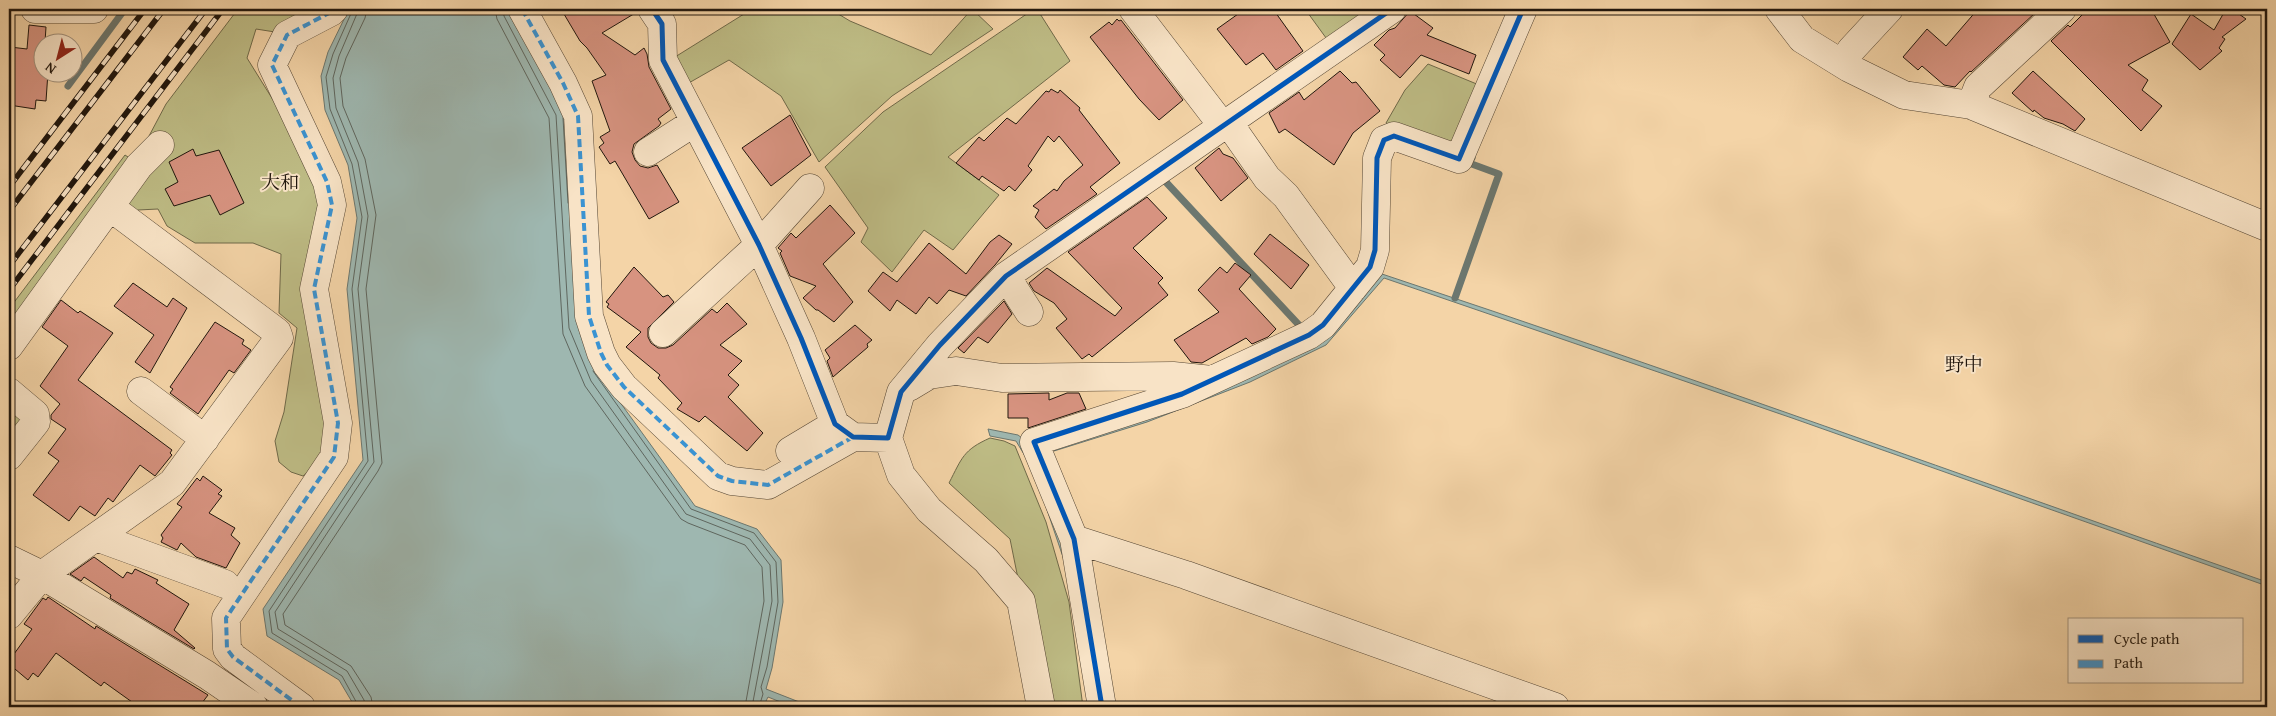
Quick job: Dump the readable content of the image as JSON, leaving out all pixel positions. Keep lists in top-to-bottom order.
{
  "districts": ["大和", "野中"],
  "legend": ["Cycle path", "Path"],
  "north": "bottom left"
}
